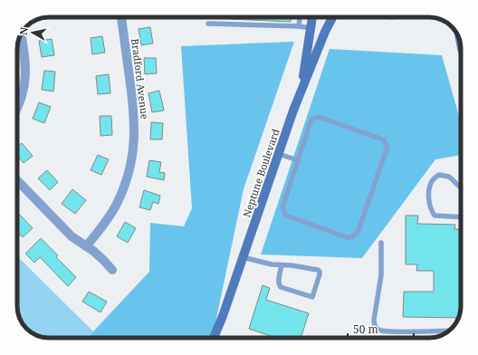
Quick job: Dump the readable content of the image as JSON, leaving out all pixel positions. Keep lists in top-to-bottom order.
{
  "streets": {
    "street": ["Bradford Avenue", "Neptune Boulevard"]
  },
  "scale_bar": "50 m",
  "north": "left"
}
